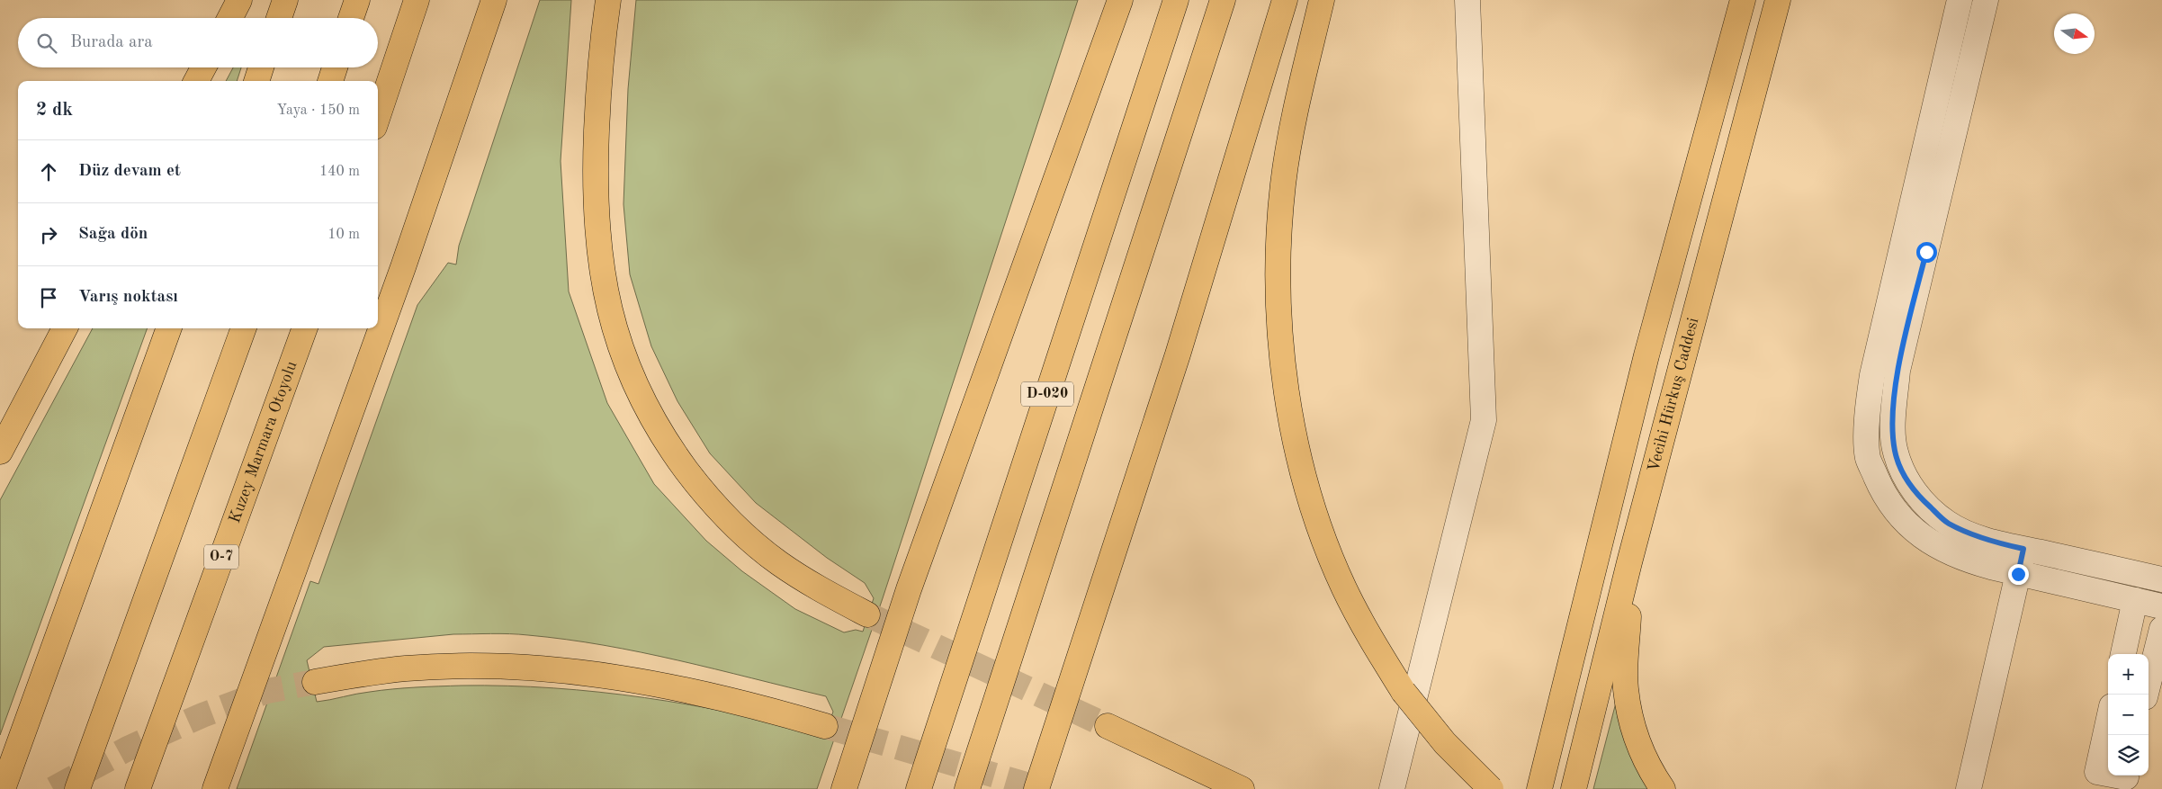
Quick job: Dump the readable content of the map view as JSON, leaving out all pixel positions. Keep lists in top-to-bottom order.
{
  "streets": {
    "main road": [
      "D-020",
      "Vecihi Hürkuş Caddesi",
      "Kuzey Marmara Otoyolu",
      "O-7"
    ]
  },
  "north": "right",
  "page": {
    "search": "Burada ara",
    "heading": ["2 dk", "Yaya · 150 m"],
    "list": [
      ["Düz devam et", "140 m"],
      ["Sağa dön", "10 m"],
      "Varış noktası"
    ],
    "map_buttons": ["+", "−"]
  }
}
